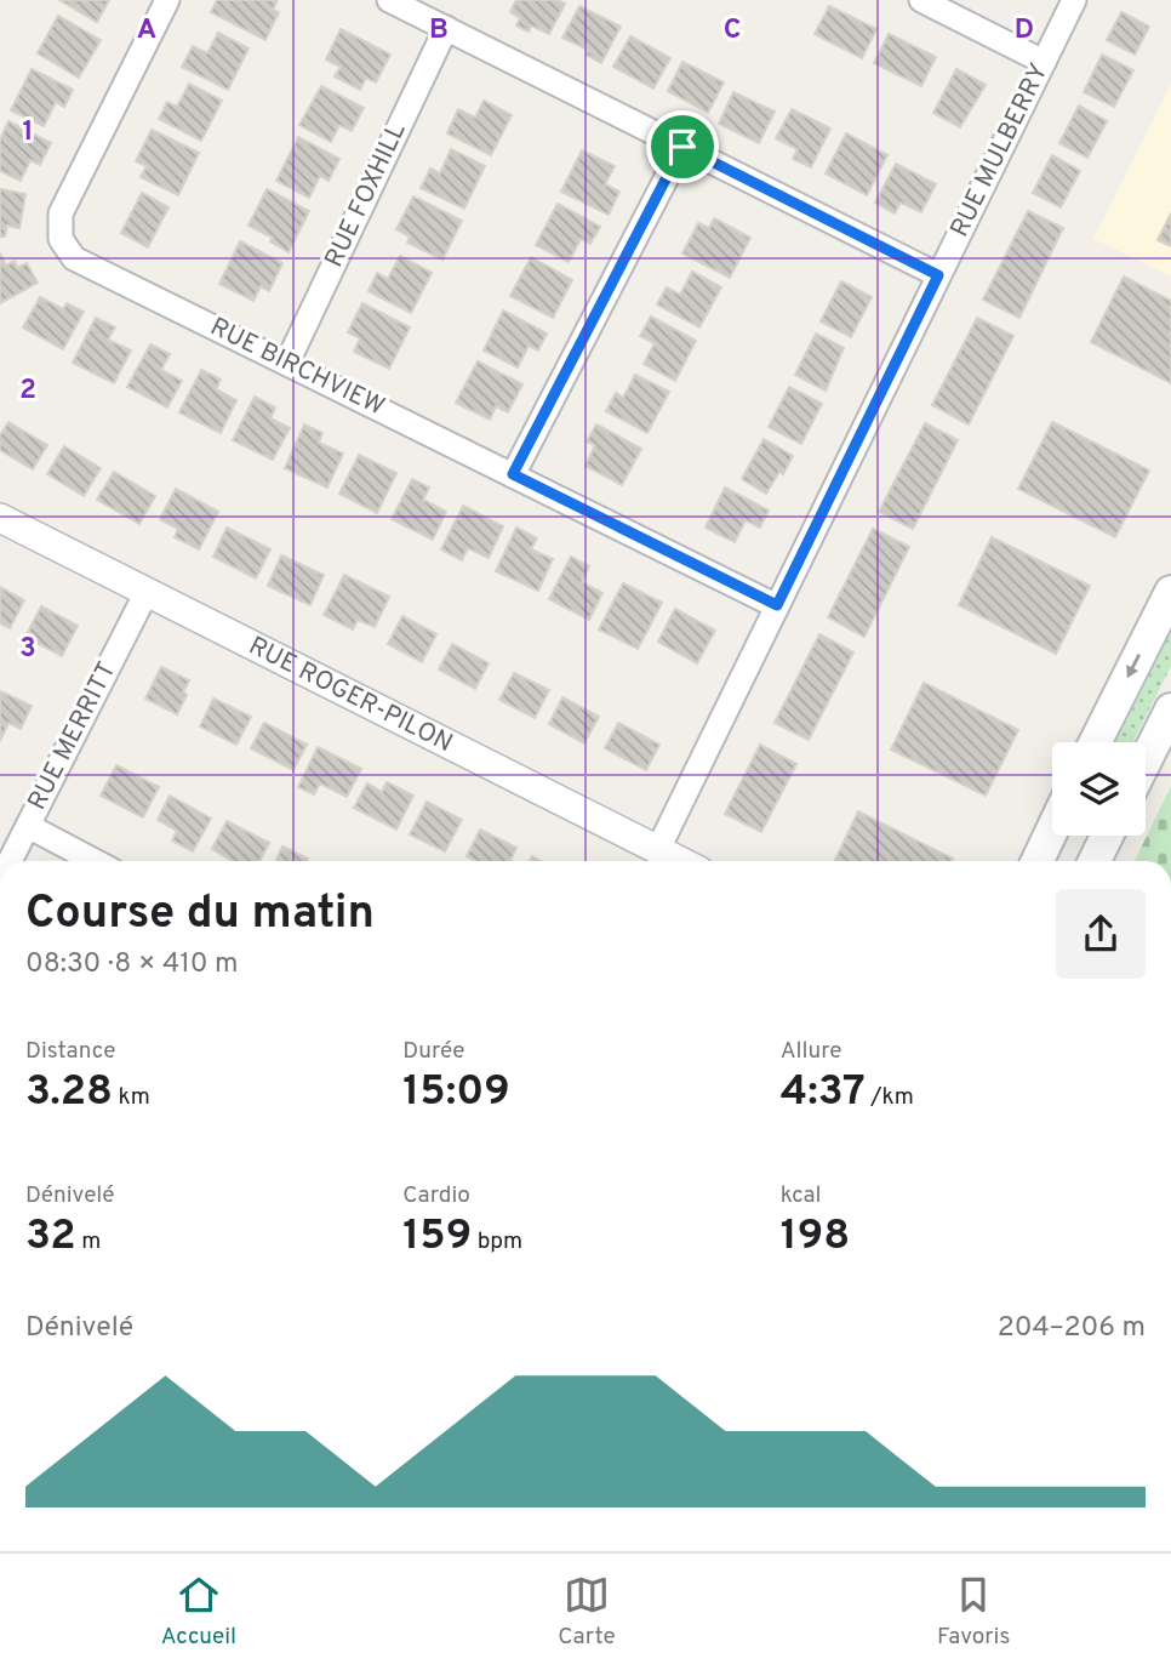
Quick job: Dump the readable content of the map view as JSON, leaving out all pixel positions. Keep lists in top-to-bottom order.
{
  "streets": {
    "street": [
      "RUE MULBERRY",
      "RUE FOXHILL",
      "RUE BIRCHVIEW",
      "RUE ROGER-PILON",
      "RUE MERRITT"
    ]
  },
  "crossings": [
    ["RUE MULBERRY", "RUE BIRCHVIEW"],
    ["RUE MULBERRY", "RUE ROGER-PILON"],
    ["RUE FOXHILL", "RUE BIRCHVIEW"],
    ["RUE ROGER-PILON", "RUE MERRITT"]
  ],
  "page": {
    "heading": ["Course du matin", "08:30 · 8 × 410 m"],
    "stats": [
      ["Distance", "3.28 km"],
      ["Durée", "15:09"],
      ["Allure", "4:37 /km"],
      ["Dénivelé", "32 m"],
      ["Cardio", "159 bpm"],
      ["kcal", "198"]
    ],
    "chart": ["Dénivelé", "204–206 m"],
    "tabs": ["Accueil", "Carte", "Favoris"]
  },
  "grid": {
    "columns": [
      "A",
      "B",
      "C",
      "D"
    ],
    "rows": ["1", "2", "3"]
  }
}
